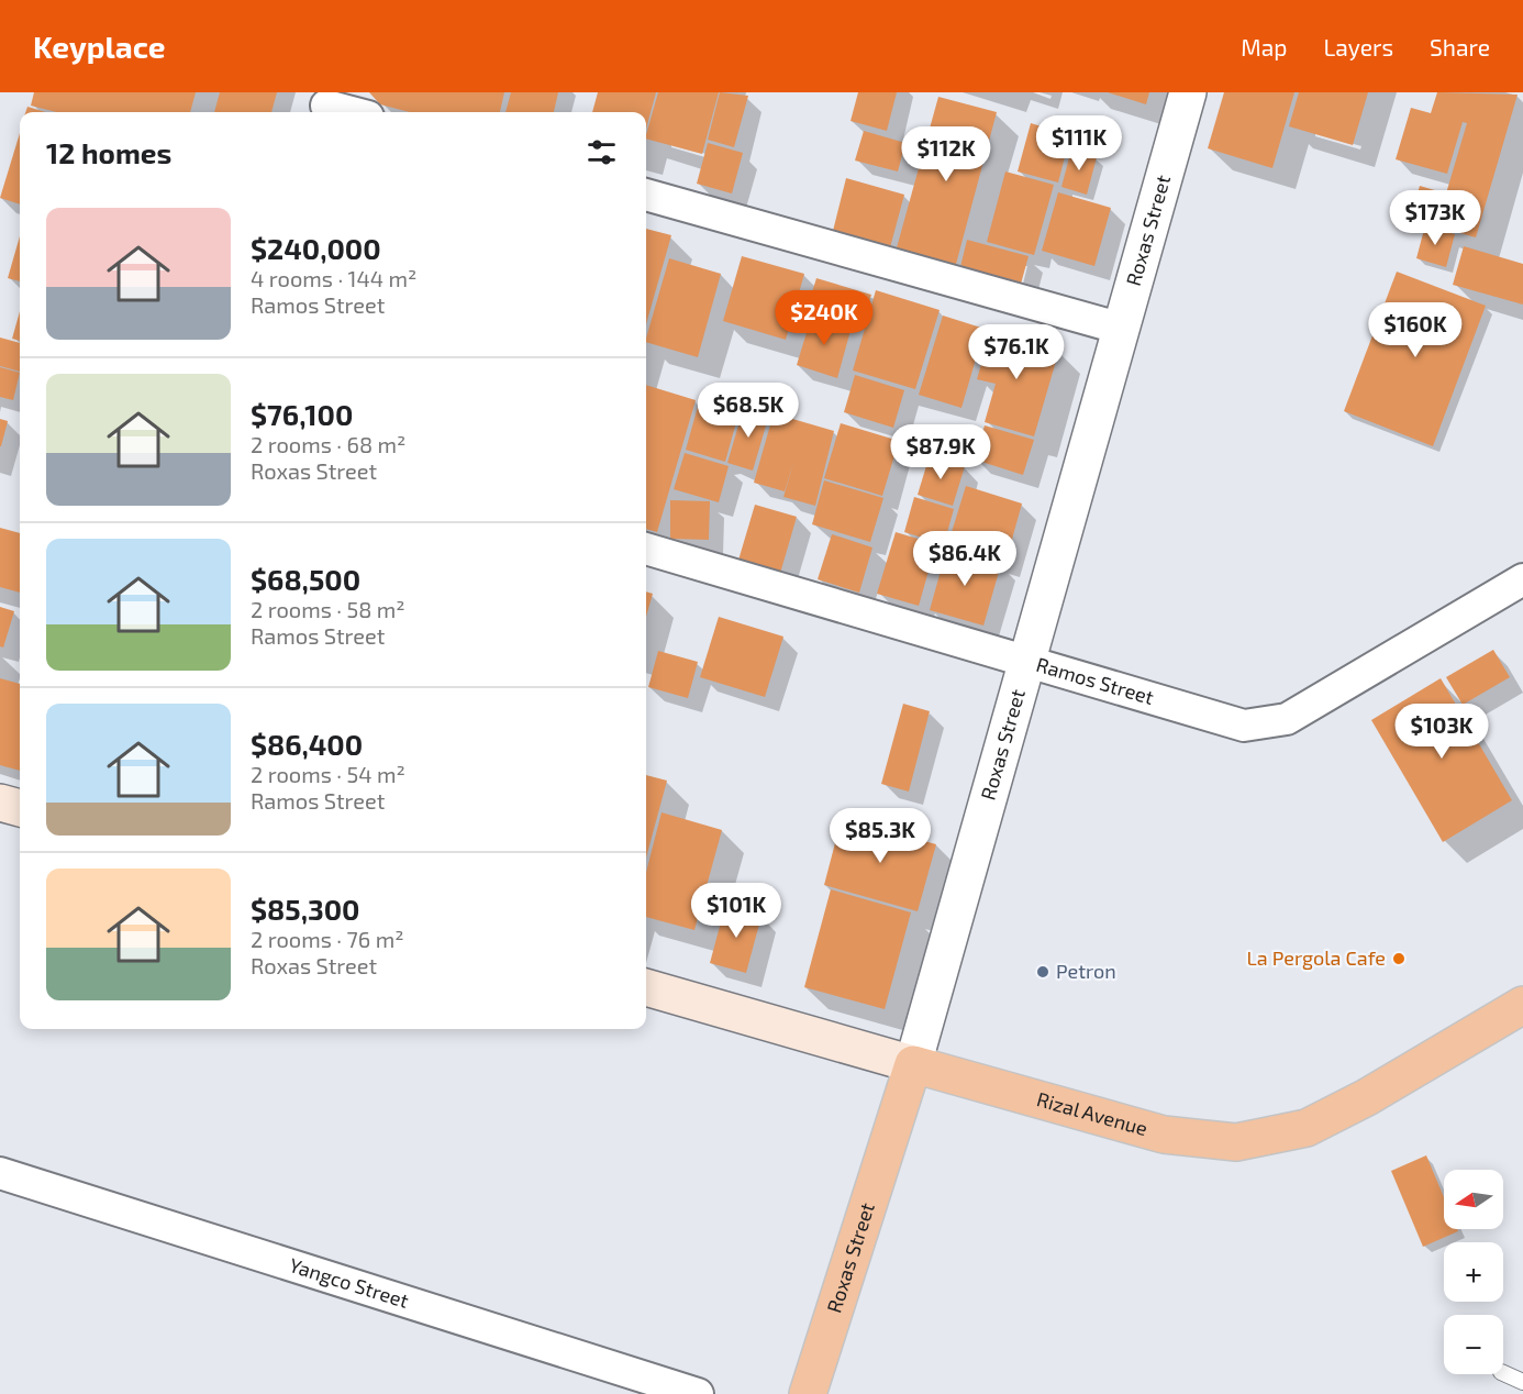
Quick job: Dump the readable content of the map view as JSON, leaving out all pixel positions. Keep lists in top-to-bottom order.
{
  "streets": {
    "highway": ["Roxas Street", "Rizal Avenue"],
    "street": ["Ramos Street", "Yangco Street"]
  },
  "crossings": [
    ["Roxas Street", "Ramos Street"],
    ["Roxas Street", "Rizal Avenue"]
  ],
  "places": ["La Pergola Cafe", "Petron"],
  "north": "left",
  "page": {
    "header": "Keyplace",
    "nav": ["Map", "Layers", "Share"],
    "heading": "12 homes",
    "price": [
      "$111K",
      "$112K",
      "$173K",
      "$240K",
      "$160K",
      "$76.1K",
      "$68.5K",
      "$87.9K",
      "$86.4K",
      "$103K",
      "$85.3K",
      "$101K"
    ],
    "list": [
      {
        "name": "$240,000",
        "note": "4 rooms · 144 m² · Ramos Street"
      },
      {
        "name": "$76,100",
        "note": "2 rooms · 68 m² · Roxas Street"
      },
      {
        "name": "$68,500",
        "note": "2 rooms · 58 m² · Ramos Street"
      },
      {
        "name": "$86,400",
        "note": "2 rooms · 54 m² · Ramos Street"
      },
      {
        "name": "$85,300",
        "note": "2 rooms · 76 m² · Roxas Street"
      }
    ],
    "map_buttons": ["+", "−"]
  }
}
